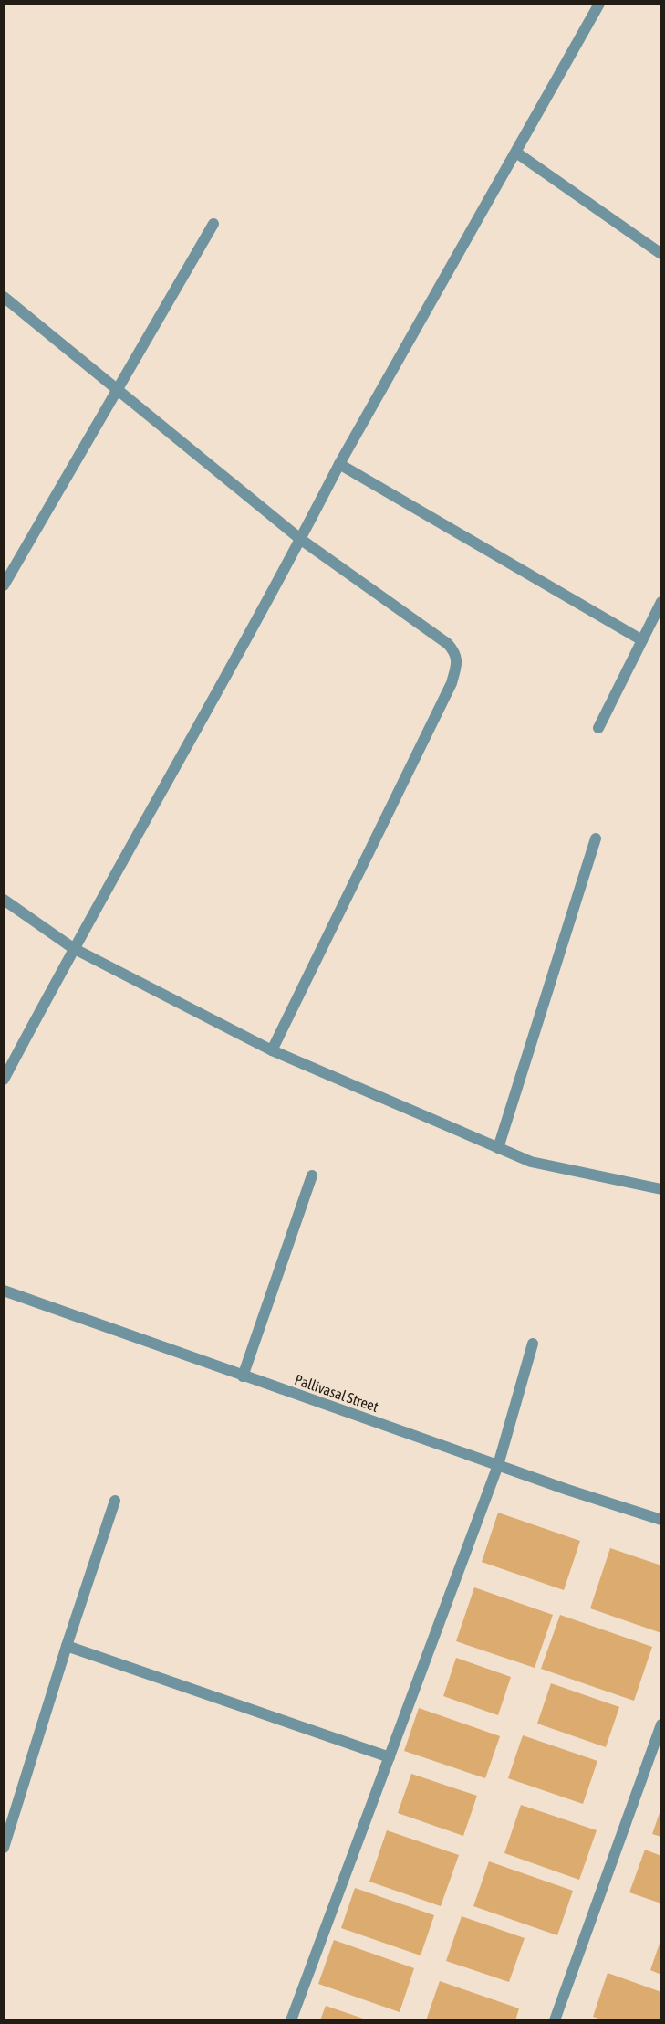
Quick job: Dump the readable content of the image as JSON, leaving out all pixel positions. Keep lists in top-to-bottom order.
{
  "streets": {
    "street": ["Pallivasal Street"]
  }
}
